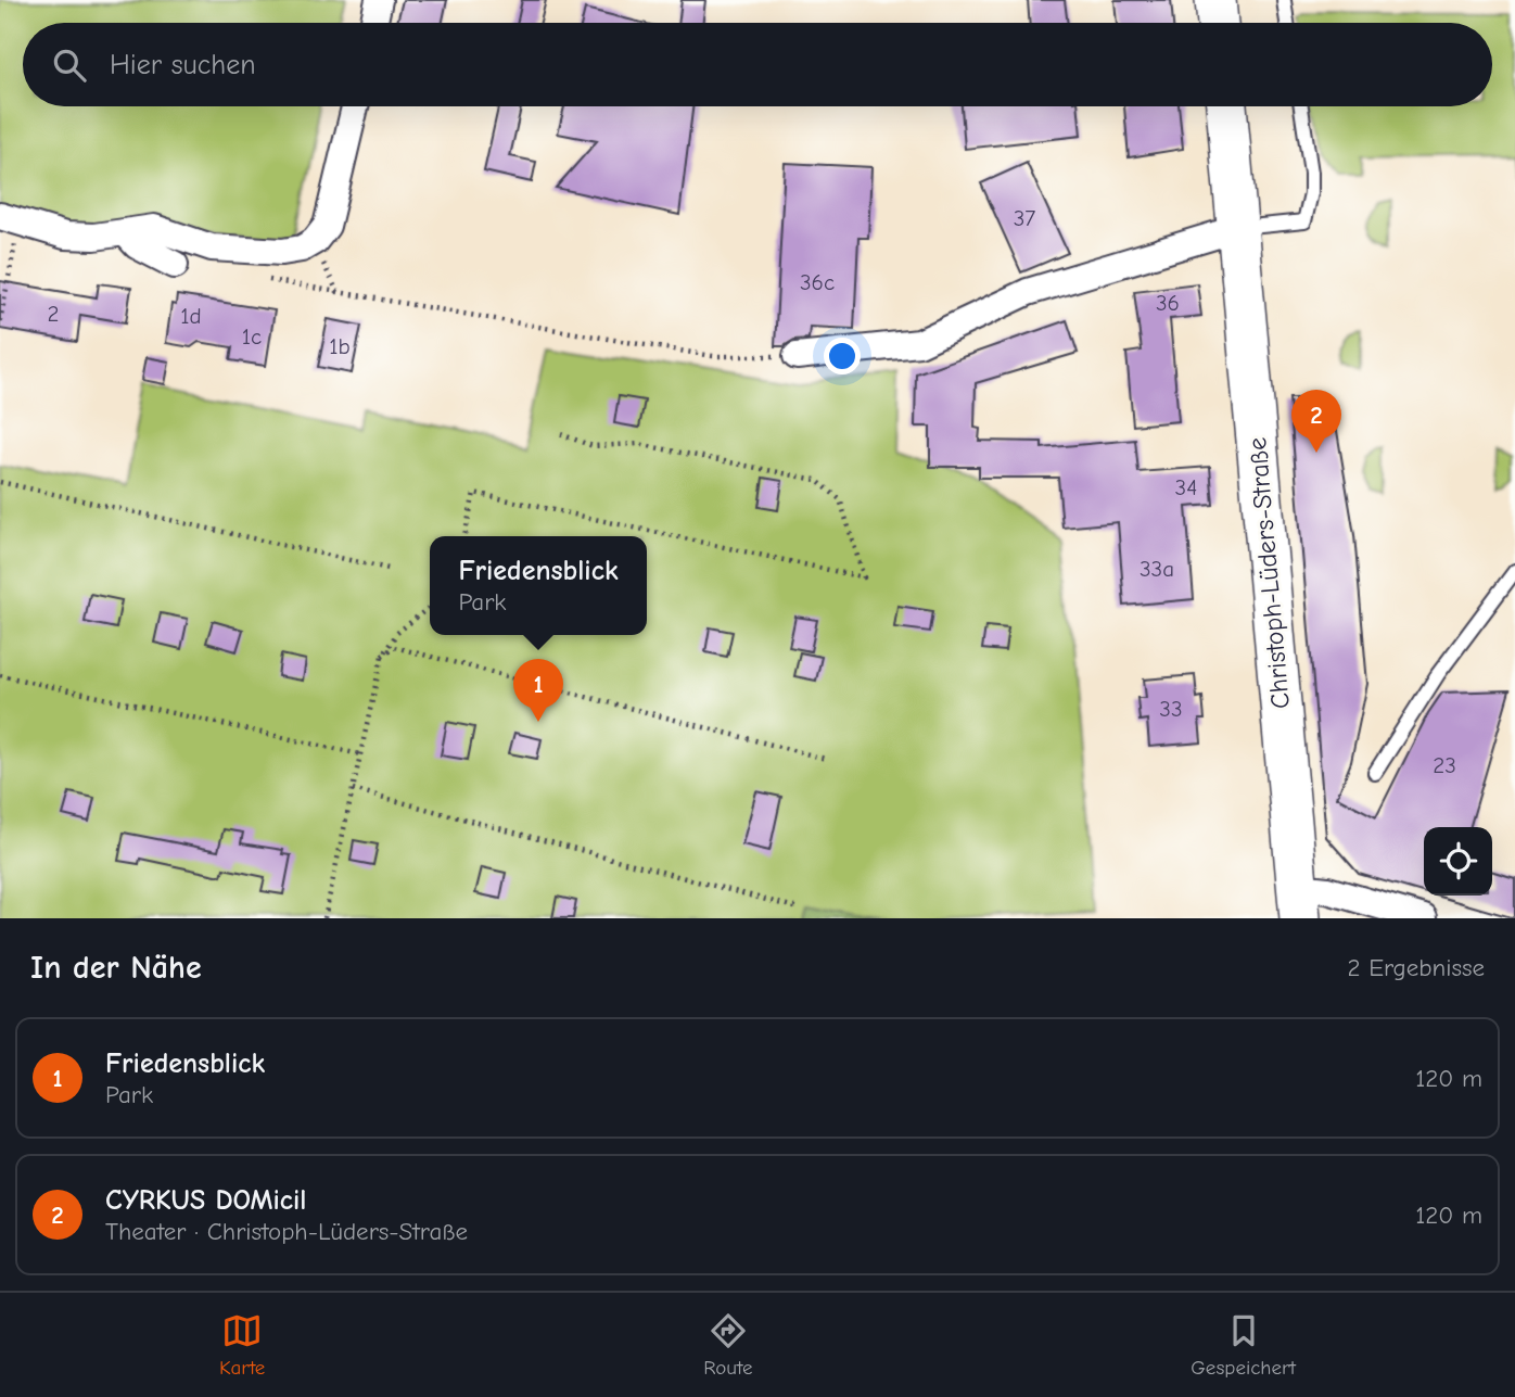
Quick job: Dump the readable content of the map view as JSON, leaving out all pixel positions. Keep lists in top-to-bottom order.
{
  "streets": {
    "street": ["Christoph-Lüders-Straße"]
  },
  "house_numbers": [
    "37",
    "36c",
    "36",
    "2",
    "1d",
    "1c",
    "1b",
    "34",
    "33a",
    "33",
    "23"
  ],
  "page": {
    "search": "Hier suchen",
    "pins": ["2", "1"],
    "popup": ["Friedensblick", "Park"],
    "heading": ["In der Nähe", "2 Ergebnisse"],
    "list": [
      {
        "mark": "1",
        "name": "Friedensblick",
        "note": "Park",
        "value": "120 m"
      },
      {
        "mark": "2",
        "name": "CYRKUS DOMicil",
        "note": "Theater · Christoph-Lüders-Straße",
        "value": "120 m"
      }
    ],
    "nav": ["Karte", "Route", "Gespeichert"]
  }
}
